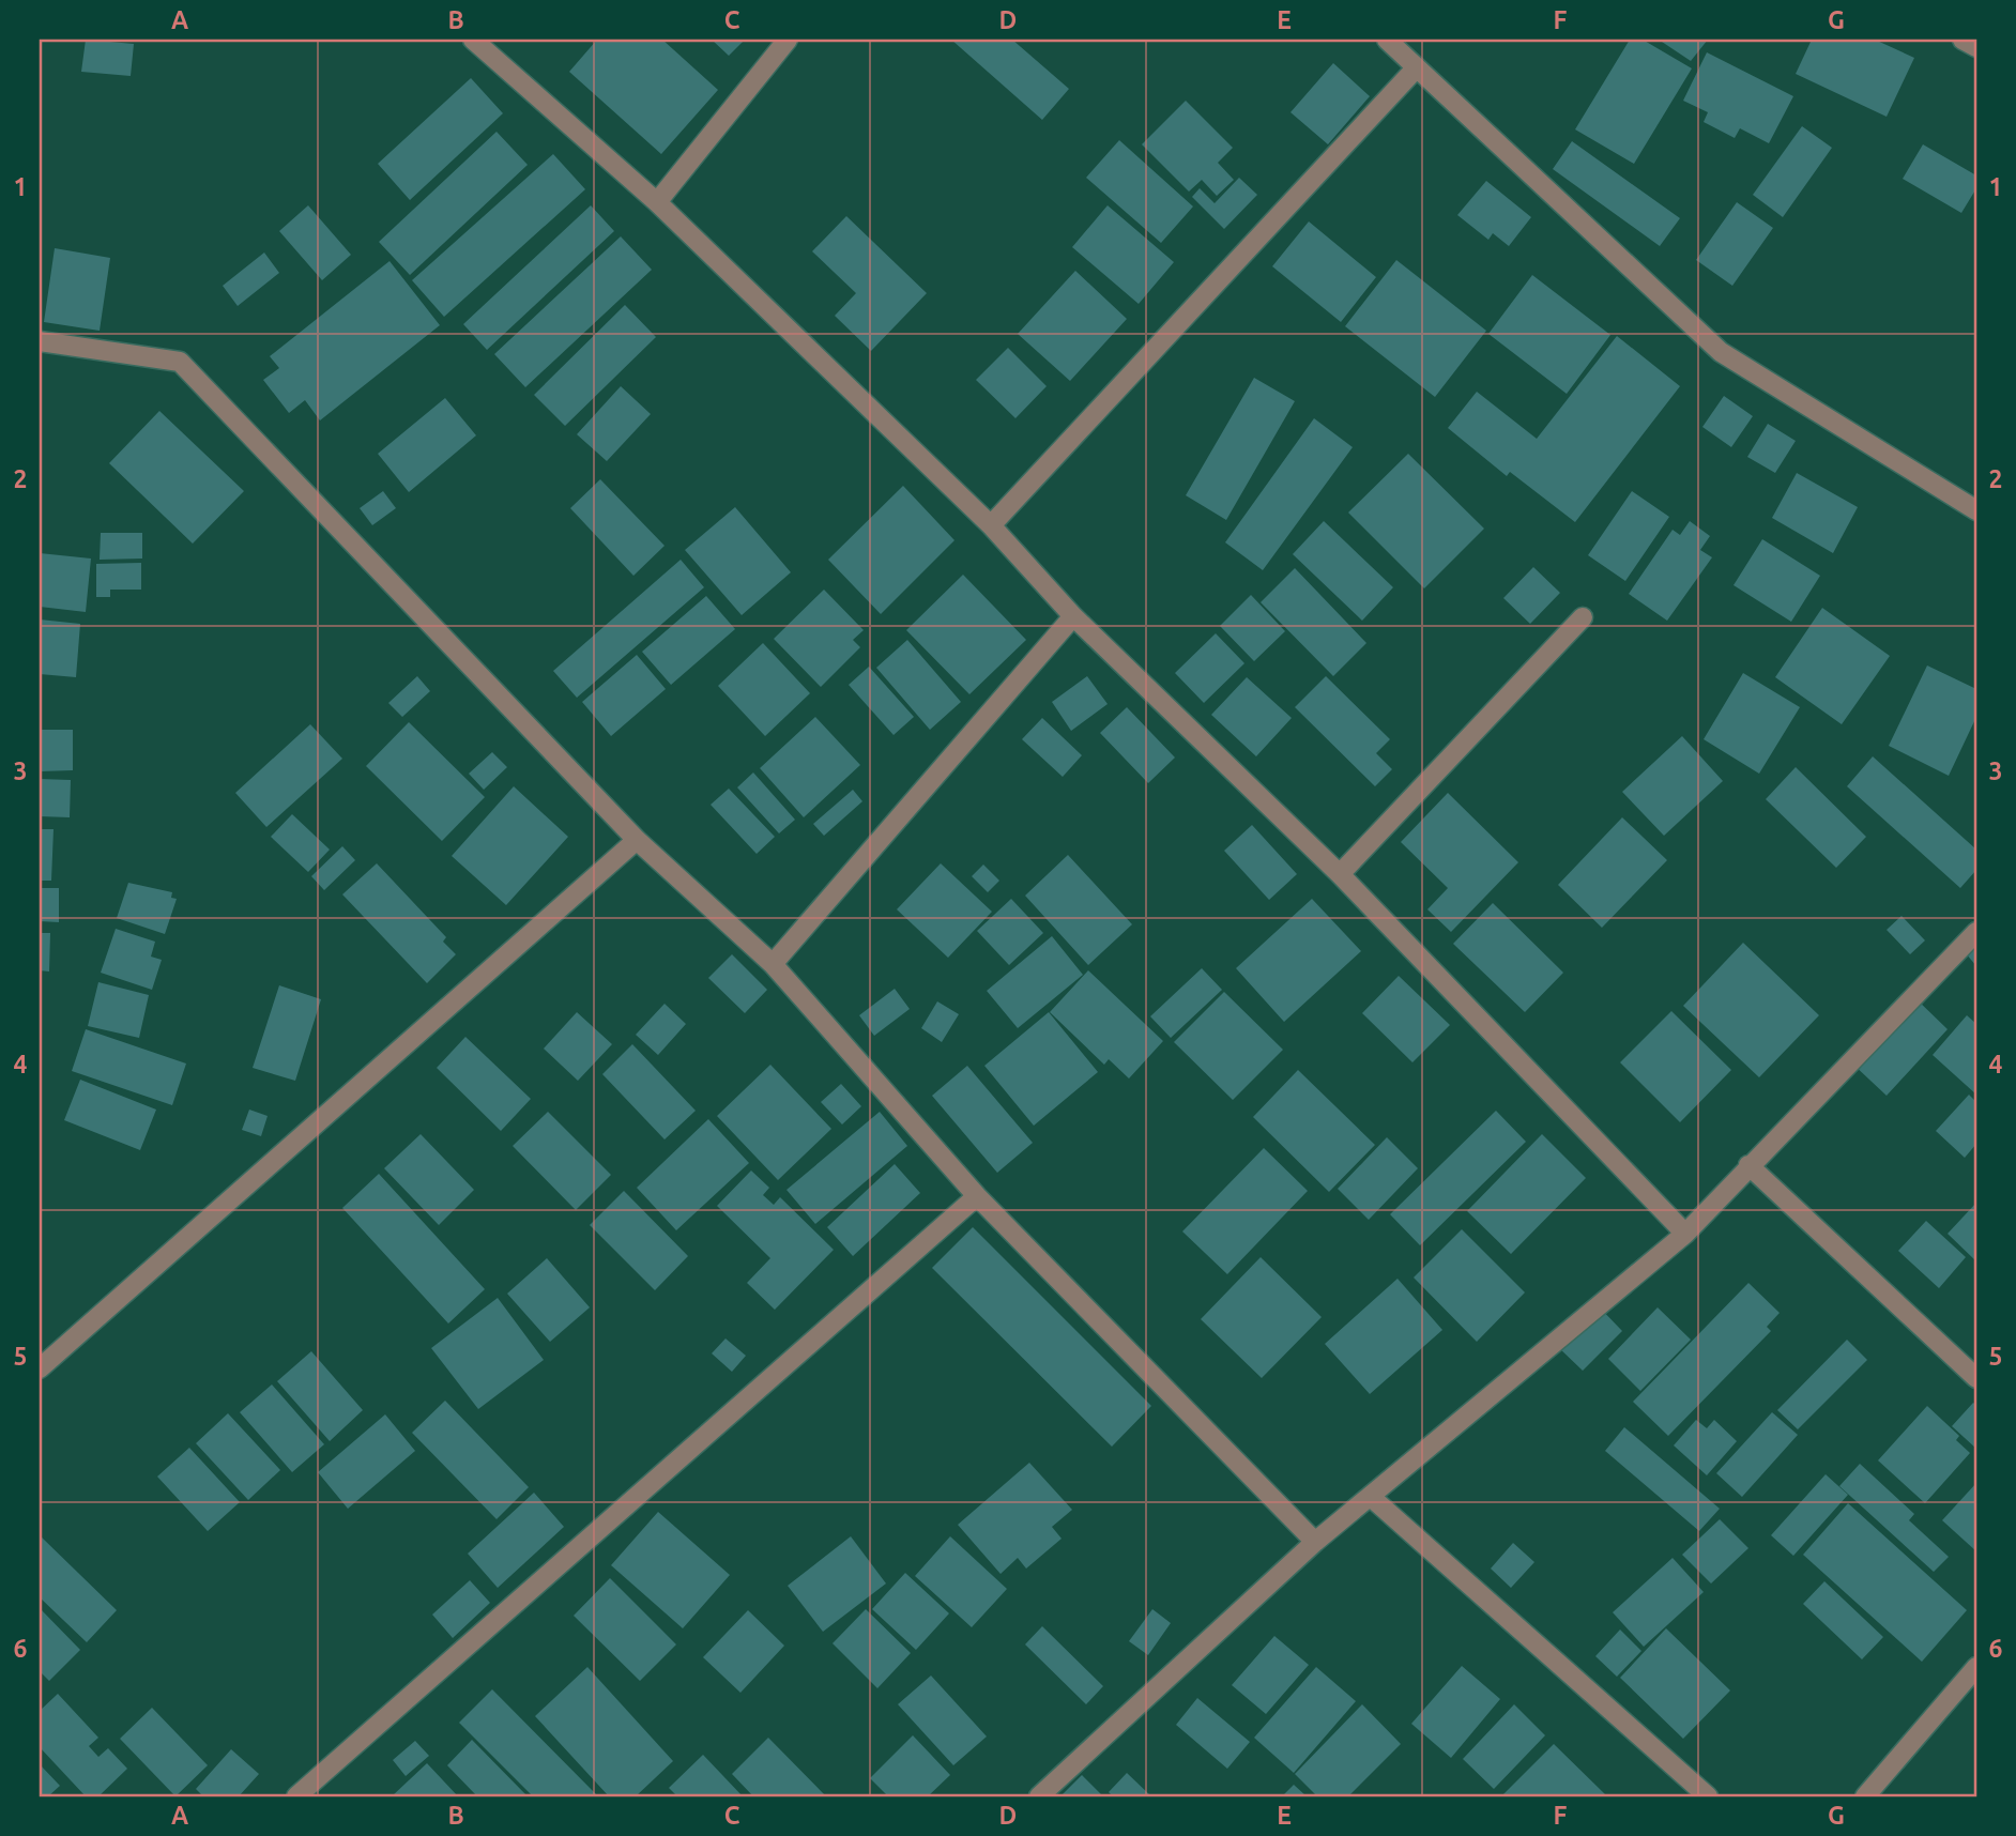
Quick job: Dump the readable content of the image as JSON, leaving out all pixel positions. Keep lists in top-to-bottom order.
{
  "grid": {
    "columns": [
      "A",
      "B",
      "C",
      "D",
      "E",
      "F",
      "G"
    ],
    "rows": [
      "1",
      "2",
      "3",
      "4",
      "5",
      "6"
    ]
  }
}
